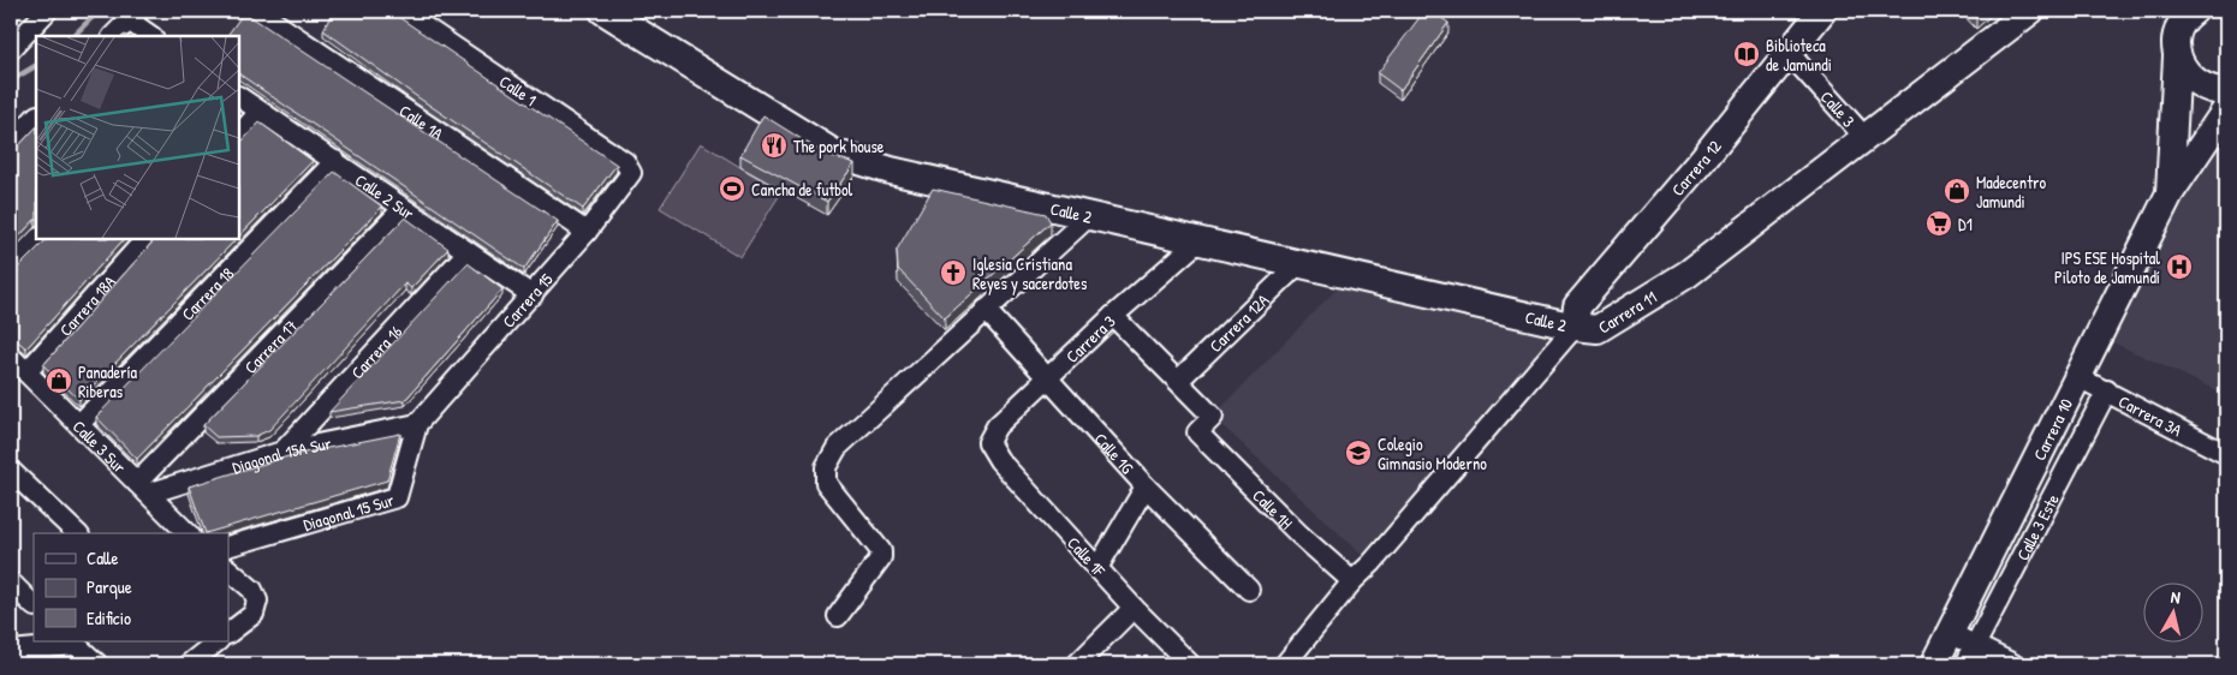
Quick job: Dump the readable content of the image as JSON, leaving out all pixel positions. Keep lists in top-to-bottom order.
{
  "streets": {
    "main road": [
      "Carrera 12",
      "Calle 2",
      "Carrera 11",
      "Carrera 10"
    ],
    "street": [
      "Calle 1",
      "Calle 3",
      "Calle 1A",
      "Calle 2 Sur",
      "Carrera 18",
      "Carrera 15",
      "Carrera 18A",
      "Carrera 12A",
      "Carrera 3",
      "Carrera 17",
      "Carrera 16",
      "Carrera 3A",
      "Calle 3 Sur",
      "Calle 1G",
      "Diagonal 15A Sur",
      "Calle 1H",
      "Diagonal 15 Sur",
      "Calle 3 Este",
      "Calle 1F"
    ]
  },
  "crossings": [
    ["Calle 1", "Carrera 15"],
    ["Calle 3", "Carrera 12"],
    ["Calle 3", "Carrera 11"],
    ["Calle 1A", "Carrera 15"],
    ["Carrera 12", "Calle 2"],
    ["Carrera 12", "Carrera 11"],
    ["Calle 2 Sur", "Carrera 18"],
    ["Calle 2 Sur", "Carrera 15"],
    ["Calle 2 Sur", "Carrera 17"],
    ["Calle 2 Sur", "Carrera 16"],
    ["Calle 2", "Carrera 11"],
    ["Calle 2", "Carrera 12A"],
    ["Calle 2", "Carrera 3"],
    ["Carrera 18", "Calle 3 Sur"],
    ["Carrera 15", "Diagonal 15A Sur"],
    ["Carrera 15", "Diagonal 15 Sur"],
    ["Carrera 18A", "Calle 3 Sur"],
    ["Carrera 11", "Calle 1H"],
    ["Carrera 12A", "Calle 1H"],
    ["Carrera 3", "Calle 1G"],
    ["Carrera 3", "Calle 1F"],
    ["Carrera 17", "Calle 3 Sur"],
    ["Carrera 17", "Diagonal 15A Sur"],
    ["Carrera 16", "Diagonal 15A Sur"],
    ["Carrera 3A", "Carrera 10"],
    ["Carrera 3A", "Calle 3 Este"],
    ["Calle 3 Sur", "Diagonal 15A Sur"],
    ["Diagonal 15A Sur", "Diagonal 15 Sur"]
  ],
  "places": {
    "library": ["Biblioteca de Jamundi"],
    "restaurant": ["The pork house"],
    "sports": ["Cancha de futbol"],
    "shop": ["Madecentro Jamundi", "Panadería Riberas"],
    "supermarket": ["D1"],
    "hospital": ["IPS ESE Hospital Piloto de Jamundí"],
    "church": ["Iglesia Cristiana Reyes y sacerdotes"],
    "school or university": ["Colegio Gimnasio Moderno"]
  },
  "legend": ["Calle", "Parque", "Edificio"],
  "north": "top"
}
